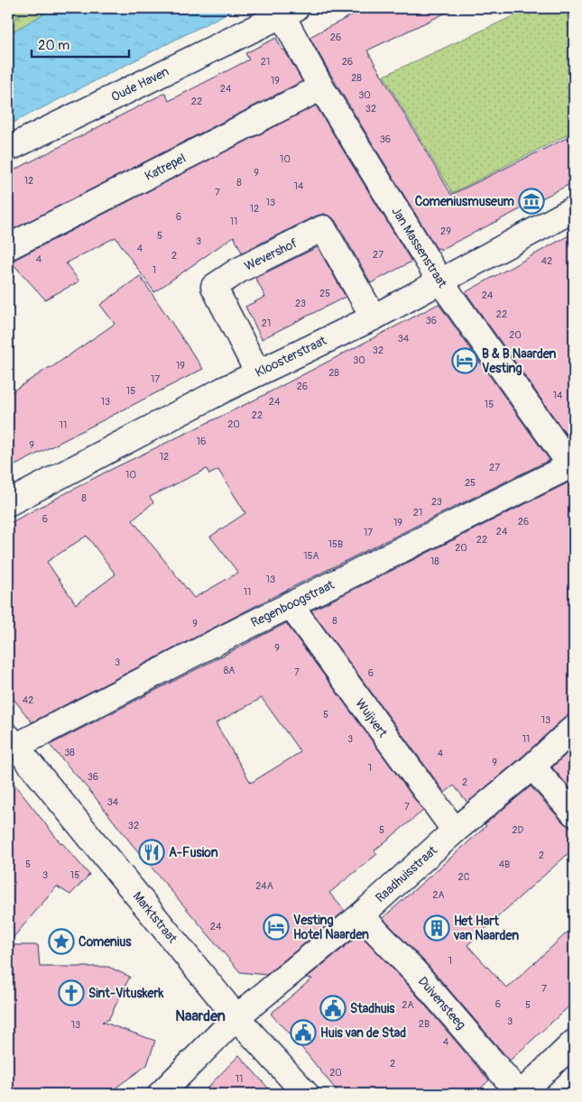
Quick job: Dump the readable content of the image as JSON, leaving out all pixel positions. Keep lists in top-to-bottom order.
{
  "streets": {
    "street": [
      "Oude Haven",
      "Katrepel",
      "Jan Massenstraat",
      "Wevershof",
      "Kloosterstraat",
      "Regenboogstraat",
      "Wuijvert",
      "Raadhuisstraat",
      "Marktstraat",
      "Duivensteeg"
    ]
  },
  "crossings": [
    ["Oude Haven", "Jan Massenstraat"],
    ["Katrepel", "Jan Massenstraat"],
    ["Jan Massenstraat", "Kloosterstraat"],
    ["Jan Massenstraat", "Regenboogstraat"],
    ["Wevershof", "Kloosterstraat"],
    ["Regenboogstraat", "Wuijvert"],
    ["Regenboogstraat", "Marktstraat"],
    ["Wuijvert", "Raadhuisstraat"],
    ["Raadhuisstraat", "Marktstraat"],
    ["Raadhuisstraat", "Duivensteeg"]
  ],
  "districts": ["Naarden"],
  "places": {
    "museum": ["Comeniusmuseum"],
    "hotel": ["B & B Naarden Vesting", "Vesting Hotel Naarden"],
    "restaurant": ["A-Fusion"],
    "building": ["Het Hart van Naarden"],
    "place": ["Comenius"],
    "church": ["Sint-Vituskerk"],
    "public building": ["Stadhuis", "Huis van de Stad"]
  },
  "house_numbers": [
    "26",
    "21",
    "26",
    "28",
    "19",
    "24",
    "30",
    "22",
    "32",
    "36",
    "10",
    "9",
    "12",
    "8",
    "14",
    "7",
    "13",
    "12",
    "6",
    "11",
    "29",
    "5",
    "3",
    "4",
    "27",
    "2",
    "4",
    "42",
    "1",
    "25",
    "24",
    "23",
    "22",
    "36",
    "21",
    "20",
    "34",
    "32",
    "30",
    "19",
    "28",
    "17",
    "26",
    "15",
    "14",
    "13",
    "24",
    "15",
    "22",
    "20",
    "11",
    "16",
    "9",
    "12",
    "27",
    "10",
    "25",
    "8",
    "23",
    "21",
    "6",
    "26",
    "19",
    "24",
    "17",
    "22",
    "15B",
    "20",
    "15A",
    "18",
    "13",
    "11",
    "8",
    "9",
    "9",
    "3",
    "8A",
    "7",
    "6",
    "42",
    "5",
    "13",
    "3",
    "11",
    "38",
    "4",
    "9",
    "1",
    "36",
    "2",
    "34",
    "7",
    "32",
    "5",
    "2D",
    "2",
    "5",
    "4B",
    "3",
    "15",
    "2C",
    "24A",
    "2A",
    "24",
    "1",
    "7",
    "6",
    "2A",
    "5",
    "3",
    "2B",
    "13",
    "4",
    "2",
    "20",
    "11"
  ],
  "scale_bar": "20 m"
}
